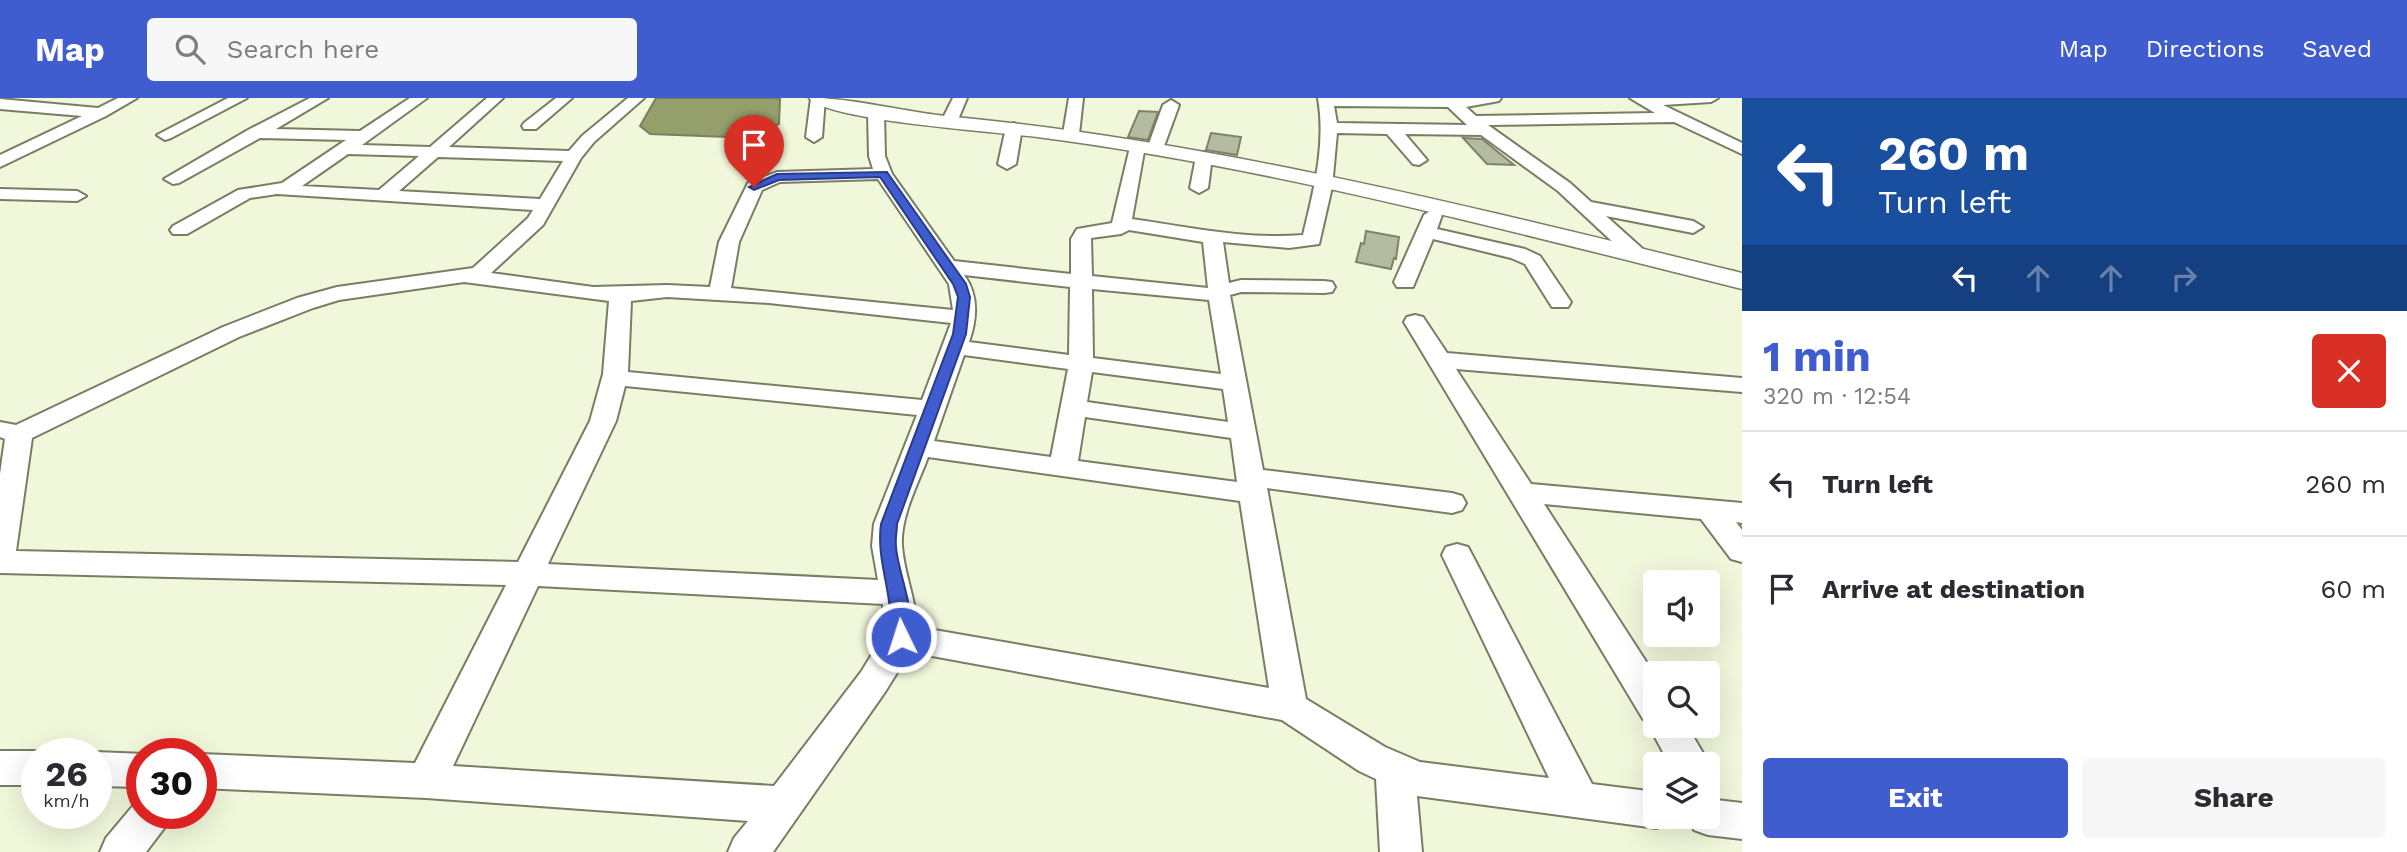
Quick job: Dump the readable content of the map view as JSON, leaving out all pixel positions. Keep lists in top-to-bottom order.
{
  "page": {
    "header": "Map",
    "search": "Search here",
    "nav": ["Map", "Directions", "Saved"],
    "turn": ["260 m", "Turn left"],
    "heading": ["1 min", "320 m · 12:54"],
    "list": [
      {
        "name": "Turn left",
        "value": "260 m"
      },
      {
        "name": "Arrive at destination",
        "value": "60 m"
      }
    ],
    "speed": "26 km/h",
    "limit": "30",
    "buttons": ["Exit", "Share"]
  }
}
